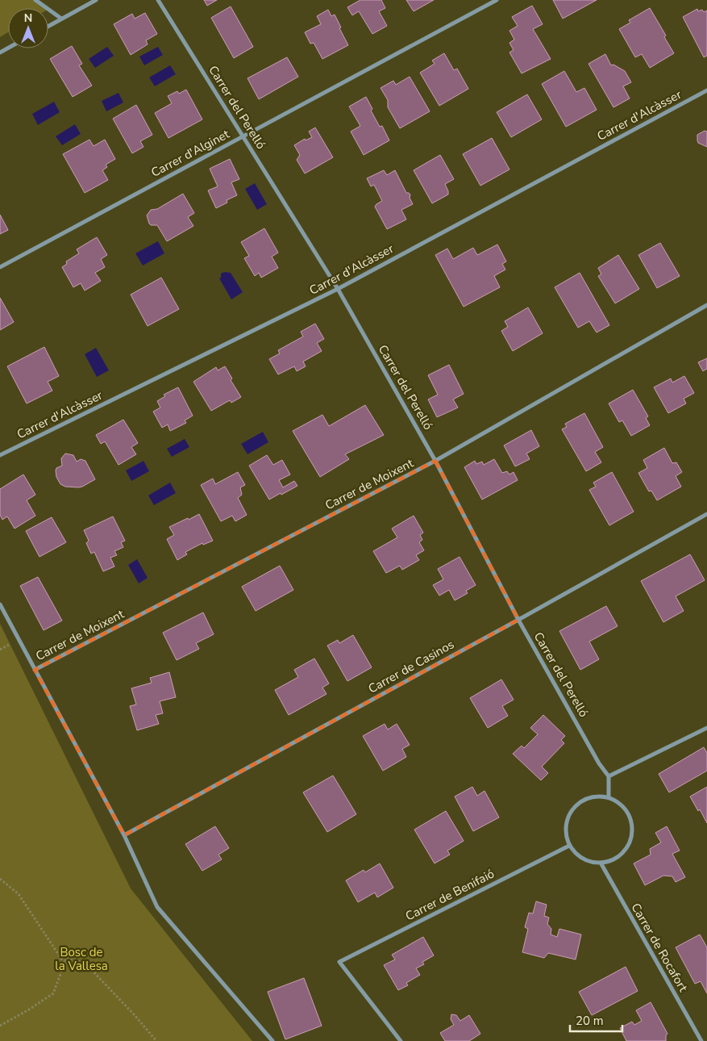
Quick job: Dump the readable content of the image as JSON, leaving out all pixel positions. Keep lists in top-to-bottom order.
{
  "streets": {
    "street": [
      "Carrer del Perelló",
      "Carrer d'Alcàsser",
      "Carrer d'Alginet",
      "Carrer de Moixent",
      "Carrer de Casinos",
      "Carrer de Benifaió",
      "Carrer de Rocafort"
    ]
  },
  "crossings": [
    ["Carrer del Perelló", "Carrer d'Alcàsser"],
    ["Carrer del Perelló", "Carrer d'Alginet"],
    ["Carrer del Perelló", "Carrer de Moixent"],
    ["Carrer del Perelló", "Carrer de Casinos"],
    ["Carrer de Benifaió", "Carrer de Rocafort"]
  ],
  "parks": ["Bosc de la Vallesa"],
  "scale_bar": "20 m",
  "north": "top"
}
